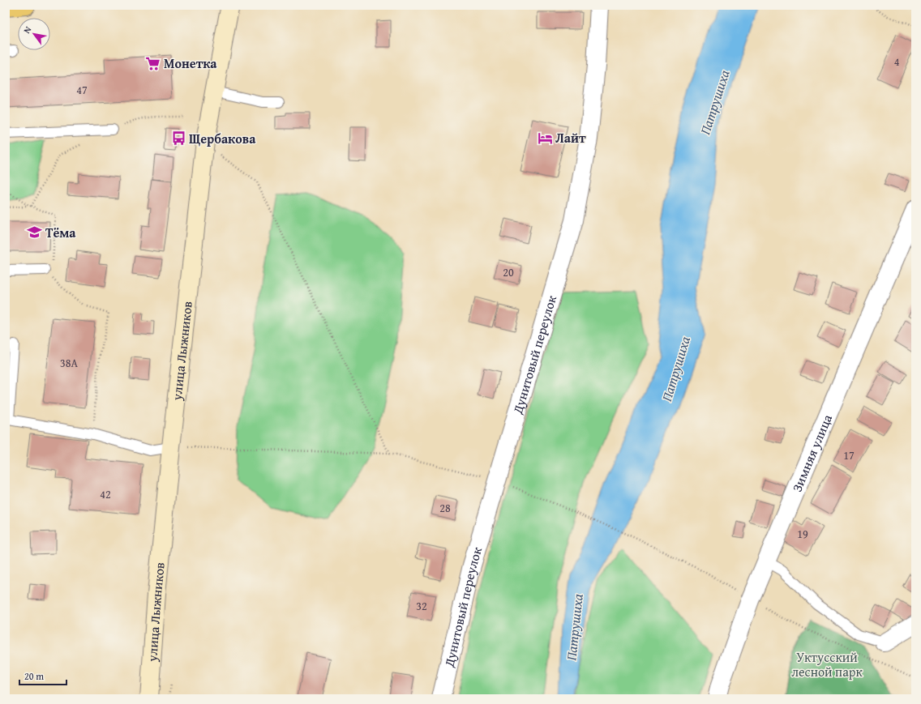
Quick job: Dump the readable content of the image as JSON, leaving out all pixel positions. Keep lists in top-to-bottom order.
{
  "streets": {
    "main road": ["улица Лыжников"],
    "street": ["Дунитовый переулок", "Зимняя улица"]
  },
  "water": ["Патрушиха"],
  "parks": ["Уктусский лесной парк"],
  "places": {
    "supermarket": ["Монетка"],
    "hotel": ["Лайт"],
    "bus stop": ["Щербакова"],
    "school or university": ["Тёма"]
  },
  "house_numbers": [
    "4",
    "47",
    "20",
    "38А",
    "17",
    "42",
    "28",
    "19",
    "32"
  ],
  "scale_bar": "20 m",
  "north": "top left"
}
